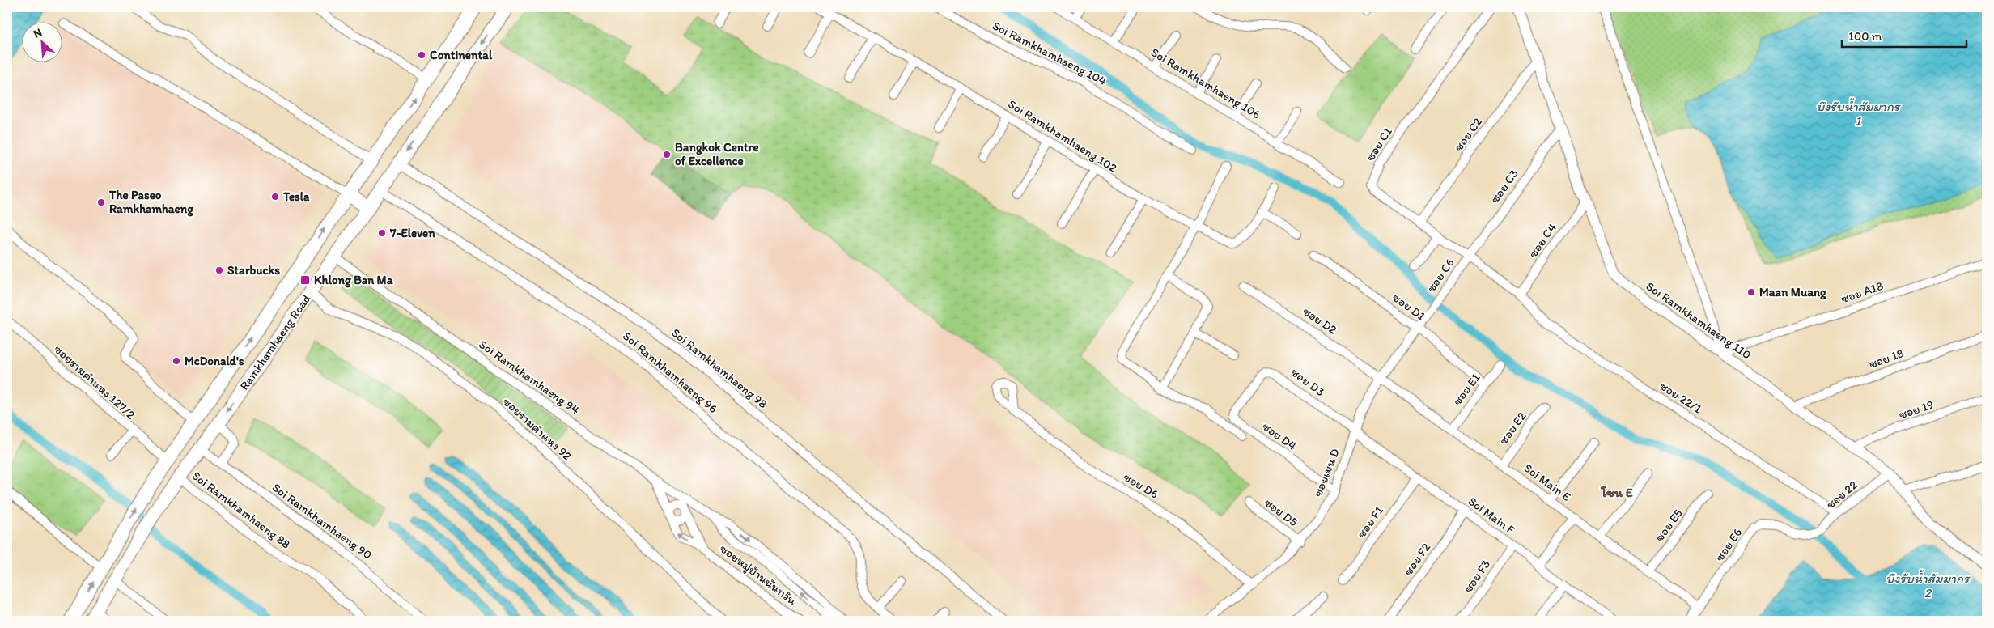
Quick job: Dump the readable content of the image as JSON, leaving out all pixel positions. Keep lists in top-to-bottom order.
{
  "streets": {
    "main road": ["Ramkhamhaeng Road"],
    "street": [
      "Soi Ramkhamhaeng 104",
      "Soi Ramkhamhaeng 106",
      "ซอย C2",
      "Soi Ramkhamhaeng 102",
      "ซอย C1",
      "ซอย C3",
      "ซอย C4",
      "ซอย C6",
      "ซอย A18",
      "ซอย D1",
      "ซอย D2",
      "Soi Ramkhamhaeng 110",
      "ซอย 18",
      "Soi Ramkhamhaeng 98",
      "Soi Ramkhamhaeng 96",
      "Soi Ramkhamhaeng 94",
      "ซอยรามคำแหง 127/2",
      "ซอย D3",
      "ซอย E1",
      "ซอย 22/1",
      "ซอย 19",
      "ซอย E2",
      "ซอยรามคําแหง 92",
      "ซอย D4",
      "ซอยเมน D",
      "Soi Main E",
      "ซอย D6",
      "ซอย 22",
      "Soi Ramkhamhaeng 88",
      "ซอย D5",
      "Soi Main F",
      "Soi Ramkhamhaeng 90",
      "ซอย F1",
      "ซอย E5",
      "ซอย E6",
      "ซอย F2",
      "ซอยหมู่บ้านนันทวัน",
      "ซอย F3"
    ]
  },
  "crossings": [
    ["ซอย C2", "ซอย C1"],
    ["ซอย C2", "Soi Ramkhamhaeng 110"],
    ["ซอย C1", "ซอย C3"],
    ["ซอย C1", "ซอย C4"],
    ["ซอย C1", "ซอย C6"],
    ["ซอย C1", "ซอย 22/1"],
    ["ซอย C3", "ซอย C6"],
    ["ซอย C3", "Soi Ramkhamhaeng 110"],
    ["ซอย C4", "Soi Ramkhamhaeng 110"],
    ["ซอย C4", "ซอย 22/1"],
    ["ซอย C6", "ซอยเมน D"],
    ["ซอย A18", "Soi Ramkhamhaeng 110"],
    ["ซอย D1", "ซอย E1"],
    ["ซอย D1", "ซอยเมน D"],
    ["ซอย D2", "ซอยเมน D"],
    ["ซอย D2", "Soi Main E"],
    ["Soi Ramkhamhaeng 110", "ซอย 18"],
    ["Soi Ramkhamhaeng 110", "ซอย 19"],
    ["Soi Ramkhamhaeng 110", "ซอย 22"],
    ["Ramkhamhaeng Road", "Soi Ramkhamhaeng 98"],
    ["Ramkhamhaeng Road", "Soi Ramkhamhaeng 96"],
    ["Ramkhamhaeng Road", "Soi Ramkhamhaeng 94"],
    ["Ramkhamhaeng Road", "ซอยรามคำแหง 127/2"],
    ["Ramkhamhaeng Road", "ซอยรามคําแหง 92"],
    ["Ramkhamhaeng Road", "Soi Ramkhamhaeng 88"],
    ["Ramkhamhaeng Road", "Soi Ramkhamhaeng 90"],
    ["Soi Ramkhamhaeng 94", "ซอยหมู่บ้านนันทวัน"],
    ["ซอย D3", "ซอย D4"],
    ["ซอย D3", "ซอยเมน D"],
    ["ซอย D3", "Soi Main F"],
    ["ซอย E1", "Soi Main E"],
    ["ซอย 22/1", "ซอย 22"],
    ["ซอย E2", "Soi Main E"],
    ["ซอย D4", "ซอยเมน D"],
    ["ซอยเมน D", "Soi Main E"],
    ["ซอยเมน D", "ซอย D6"],
    ["ซอยเมน D", "ซอย D5"],
    ["ซอยเมน D", "Soi Main F"],
    ["Soi Main E", "ซอย E5"],
    ["Soi Main E", "ซอย E6"],
    ["ซอย 22", "ซอย E6"],
    ["Soi Main F", "ซอย F1"],
    ["Soi Main F", "ซอย F2"],
    ["Soi Main F", "ซอย F3"]
  ],
  "districts": ["โซน E"],
  "water": ["บึงรับน้ำสัมมากร 1", "บึงรับน้ำสัมมากร 2"],
  "places": {
    "other": [
      "Continental",
      "Bangkok Centre of Excellence",
      "Tesla",
      "The Paseo Ramkhamhaeng",
      "7-Eleven",
      "Starbucks",
      "Maan Muang",
      "McDonald's"
    ],
    "transit": ["Khlong Ban Ma"]
  },
  "scale_bar": "100 m",
  "north": "top left"
}
